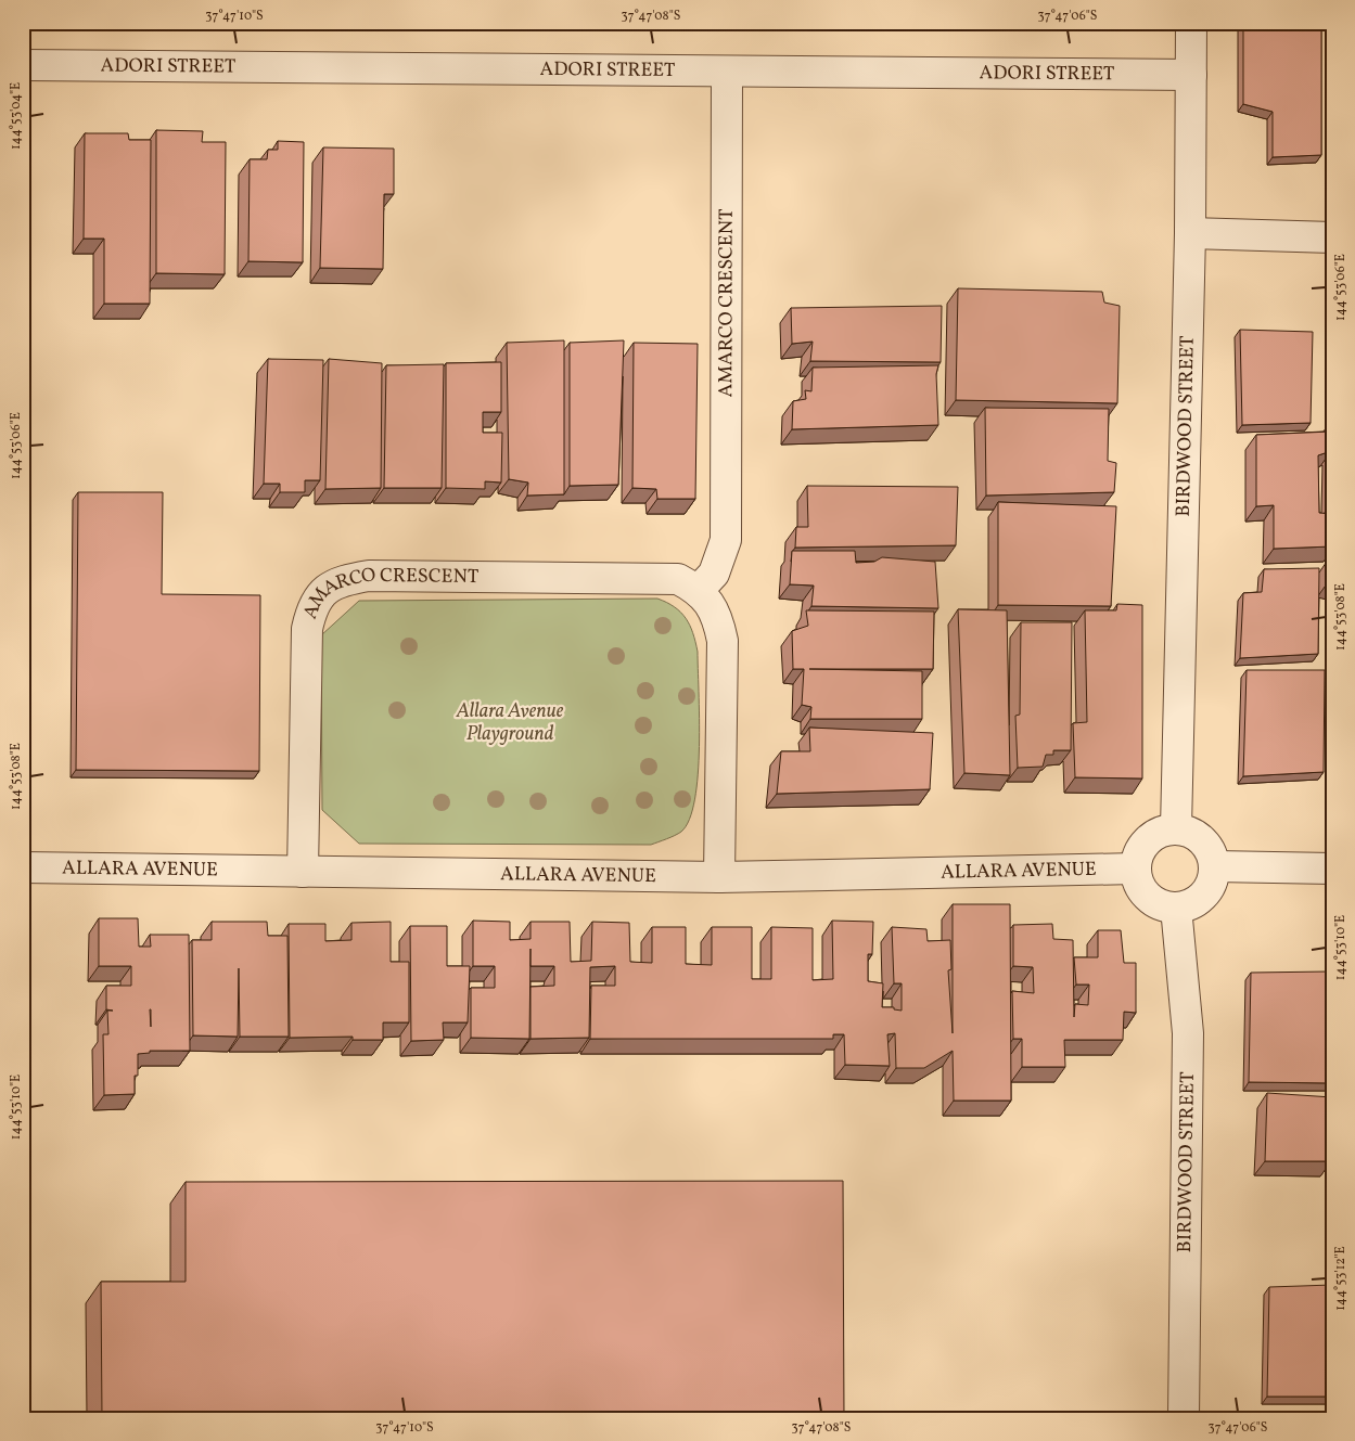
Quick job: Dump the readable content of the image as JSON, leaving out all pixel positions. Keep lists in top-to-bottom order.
{
  "streets": {
    "street": [
      "ADORI STREET",
      "AMARCO CRESCENT",
      "BIRDWOOD STREET",
      "ALLARA AVENUE"
    ]
  },
  "crossings": [
    ["ADORI STREET", "AMARCO CRESCENT"],
    ["ADORI STREET", "BIRDWOOD STREET"],
    ["AMARCO CRESCENT", "ALLARA AVENUE"],
    ["BIRDWOOD STREET", "ALLARA AVENUE"]
  ],
  "parks": ["Allara Avenue Playground"],
  "coordinates": [
    "37°47'10\"S",
    "37°47'08\"S",
    "37°47'06\"S",
    "144°53'04\"E",
    "144°53'06\"E",
    "144°53'08\"E",
    "144°53'10\"E",
    "144°53'12\"E"
  ]
}
